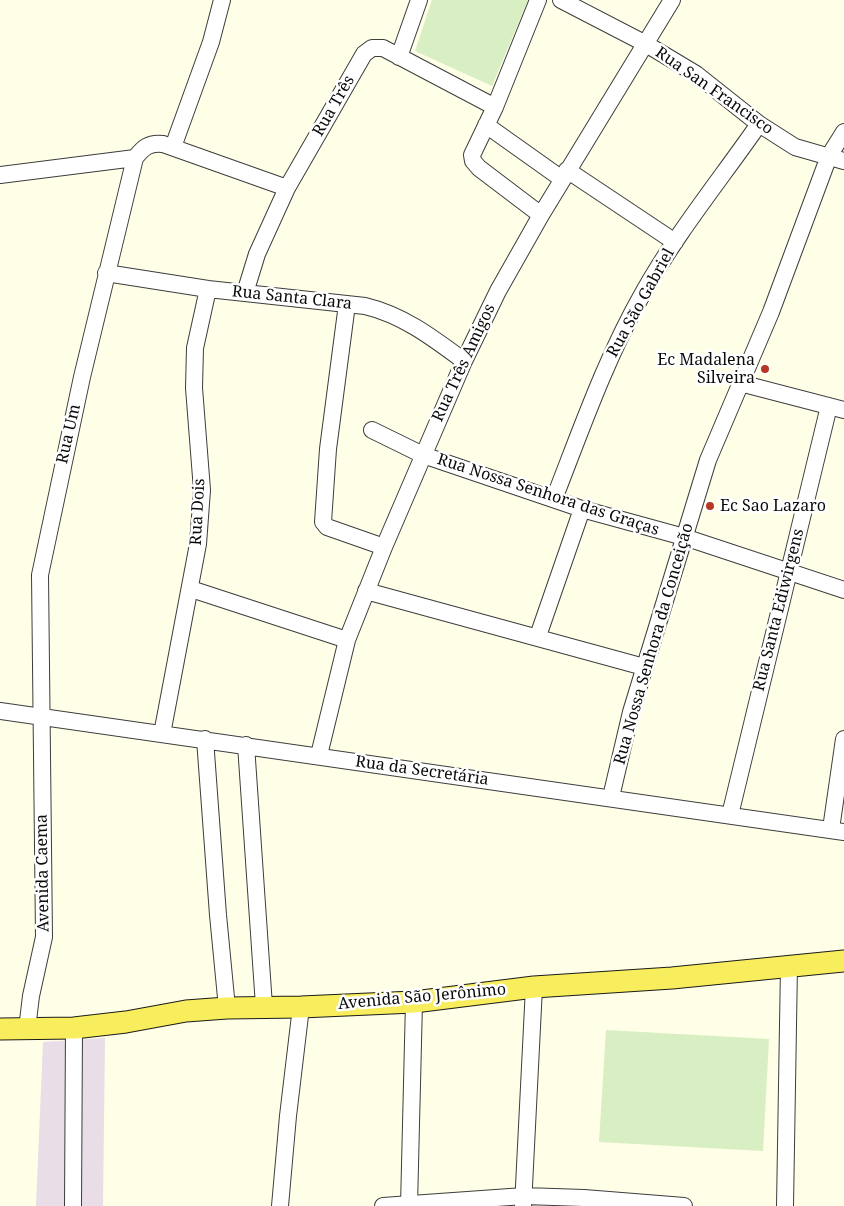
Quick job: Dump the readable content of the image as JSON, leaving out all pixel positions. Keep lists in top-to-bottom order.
{
  "streets": {
    "main road": ["Avenida São Jerônimo"],
    "street": [
      "Rua San Francisco",
      "Rua Três",
      "Rua Santa Clara",
      "Rua São Gabriel",
      "Rua Três Amigos",
      "Rua Um",
      "Rua Nossa Senhora das Graças",
      "Rua Dois",
      "Rua Santa Ediwirgens",
      "Rua Nossa Senhora da Conceição",
      "Rua da Secretária",
      "Avenida Caema"
    ]
  },
  "crossings": [
    ["Rua San Francisco", "Rua São Gabriel"],
    ["Rua San Francisco", "Rua Três Amigos"],
    ["Rua San Francisco", "Rua Nossa Senhora da Conceição"],
    ["Rua Três", "Rua Santa Clara"],
    ["Rua Santa Clara", "Rua Três Amigos"],
    ["Rua Santa Clara", "Rua Um"],
    ["Rua Santa Clara", "Rua Dois"],
    ["Rua São Gabriel", "Rua Nossa Senhora das Graças"],
    ["Rua Três Amigos", "Rua Nossa Senhora das Graças"],
    ["Rua Três Amigos", "Rua da Secretária"],
    ["Rua Um", "Rua da Secretária"],
    ["Rua Um", "Avenida Caema"],
    ["Rua Nossa Senhora das Graças", "Rua Santa Ediwirgens"],
    ["Rua Nossa Senhora das Graças", "Rua Nossa Senhora da Conceição"],
    ["Rua Dois", "Rua da Secretária"],
    ["Rua Santa Ediwirgens", "Rua da Secretária"],
    ["Rua Nossa Senhora da Conceição", "Rua da Secretária"],
    ["Rua da Secretária", "Avenida Caema"],
    ["Avenida Caema", "Avenida São Jerônimo"]
  ],
  "places": ["Ec Madalena Silveira", "Ec Sao Lazaro"]
}
